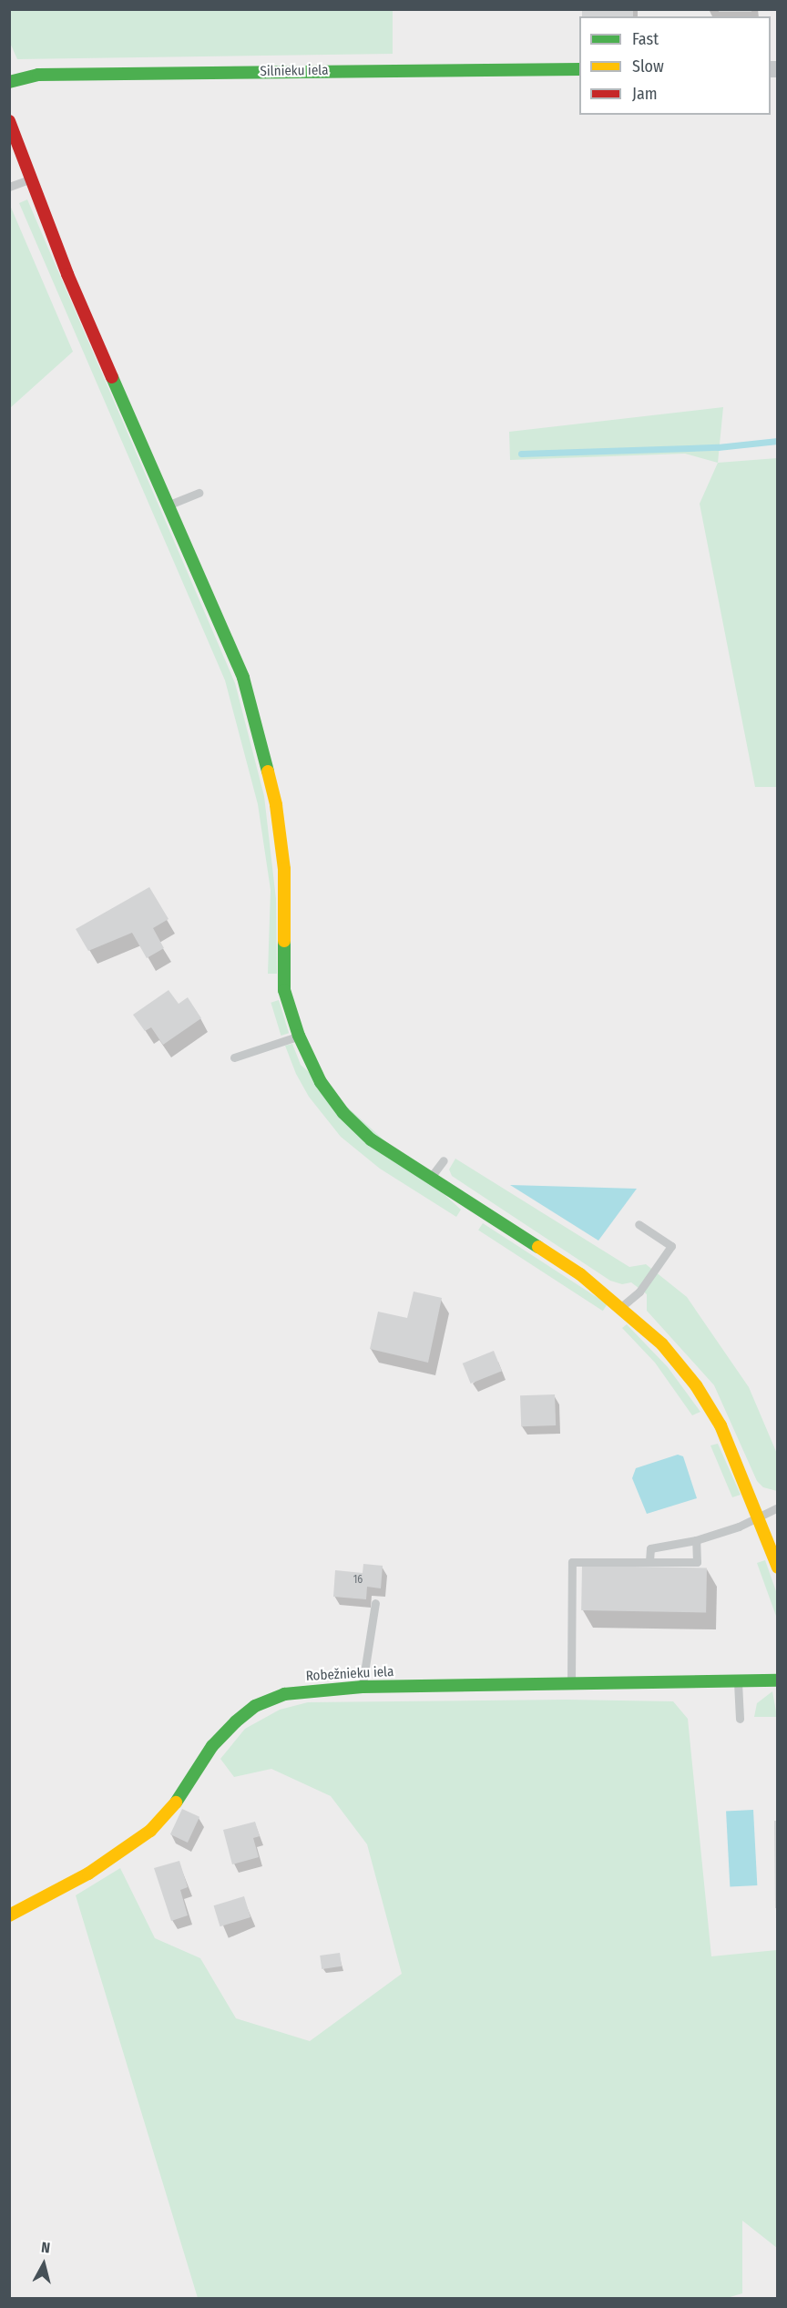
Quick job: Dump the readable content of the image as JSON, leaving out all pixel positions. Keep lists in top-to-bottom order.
{
  "streets": {
    "street": ["Silnieku iela", "Robežnieku iela"]
  },
  "house_numbers": ["16"],
  "legend": ["Fast", "Slow", "Jam"],
  "north": "top"
}
